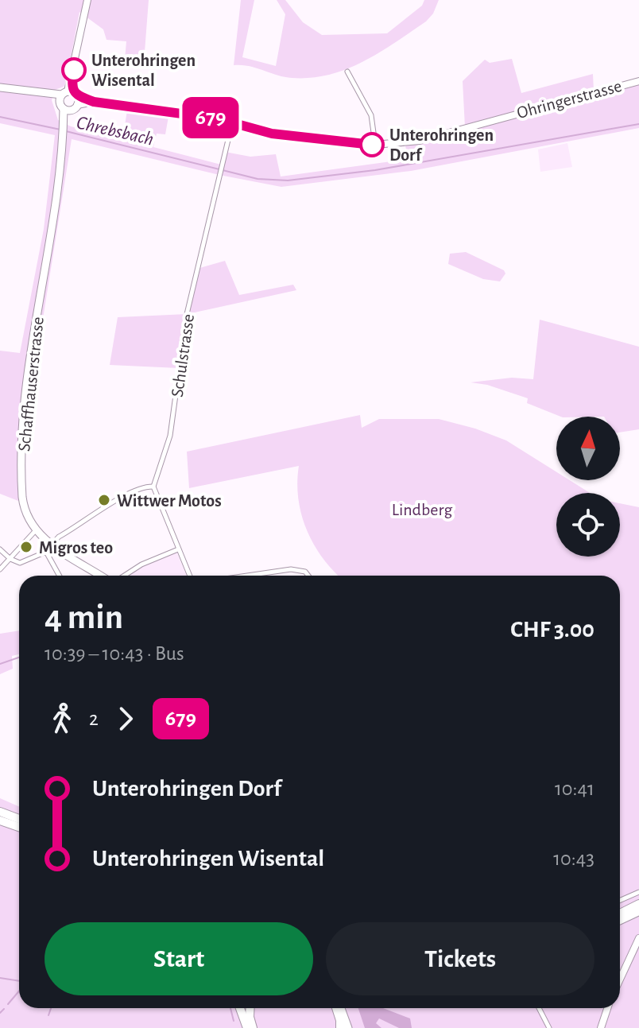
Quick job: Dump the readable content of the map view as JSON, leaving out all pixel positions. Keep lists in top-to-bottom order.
{
  "streets": {
    "main road": ["Ohringerstrasse", "Schaffhauserstrasse"],
    "street": ["Schulstrasse"]
  },
  "crossings": [
    ["Ohringerstrasse", "Schulstrasse"],
    ["Ohringerstrasse", "Schaffhauserstrasse"]
  ],
  "water": ["Chrebsbach"],
  "parks": ["Lindberg"],
  "places": [
    "Unterohringen Wisental",
    "Unterohringen Dorf",
    "Wittwer Motos",
    "Migros teo"
  ],
  "lines": ["bus line 679"],
  "north": "top",
  "page": {
    "on_map": "679",
    "heading": ["4 min", "10:39 – 10:43 · Bus", "CHF 3.00"],
    "legs": ["2", "679"],
    "list": [
      {
        "name": "Unterohringen Dorf",
        "value": "10:41"
      },
      {
        "name": "Unterohringen Wisental",
        "value": "10:43"
      }
    ],
    "buttons": ["Start", "Tickets"]
  }
}
